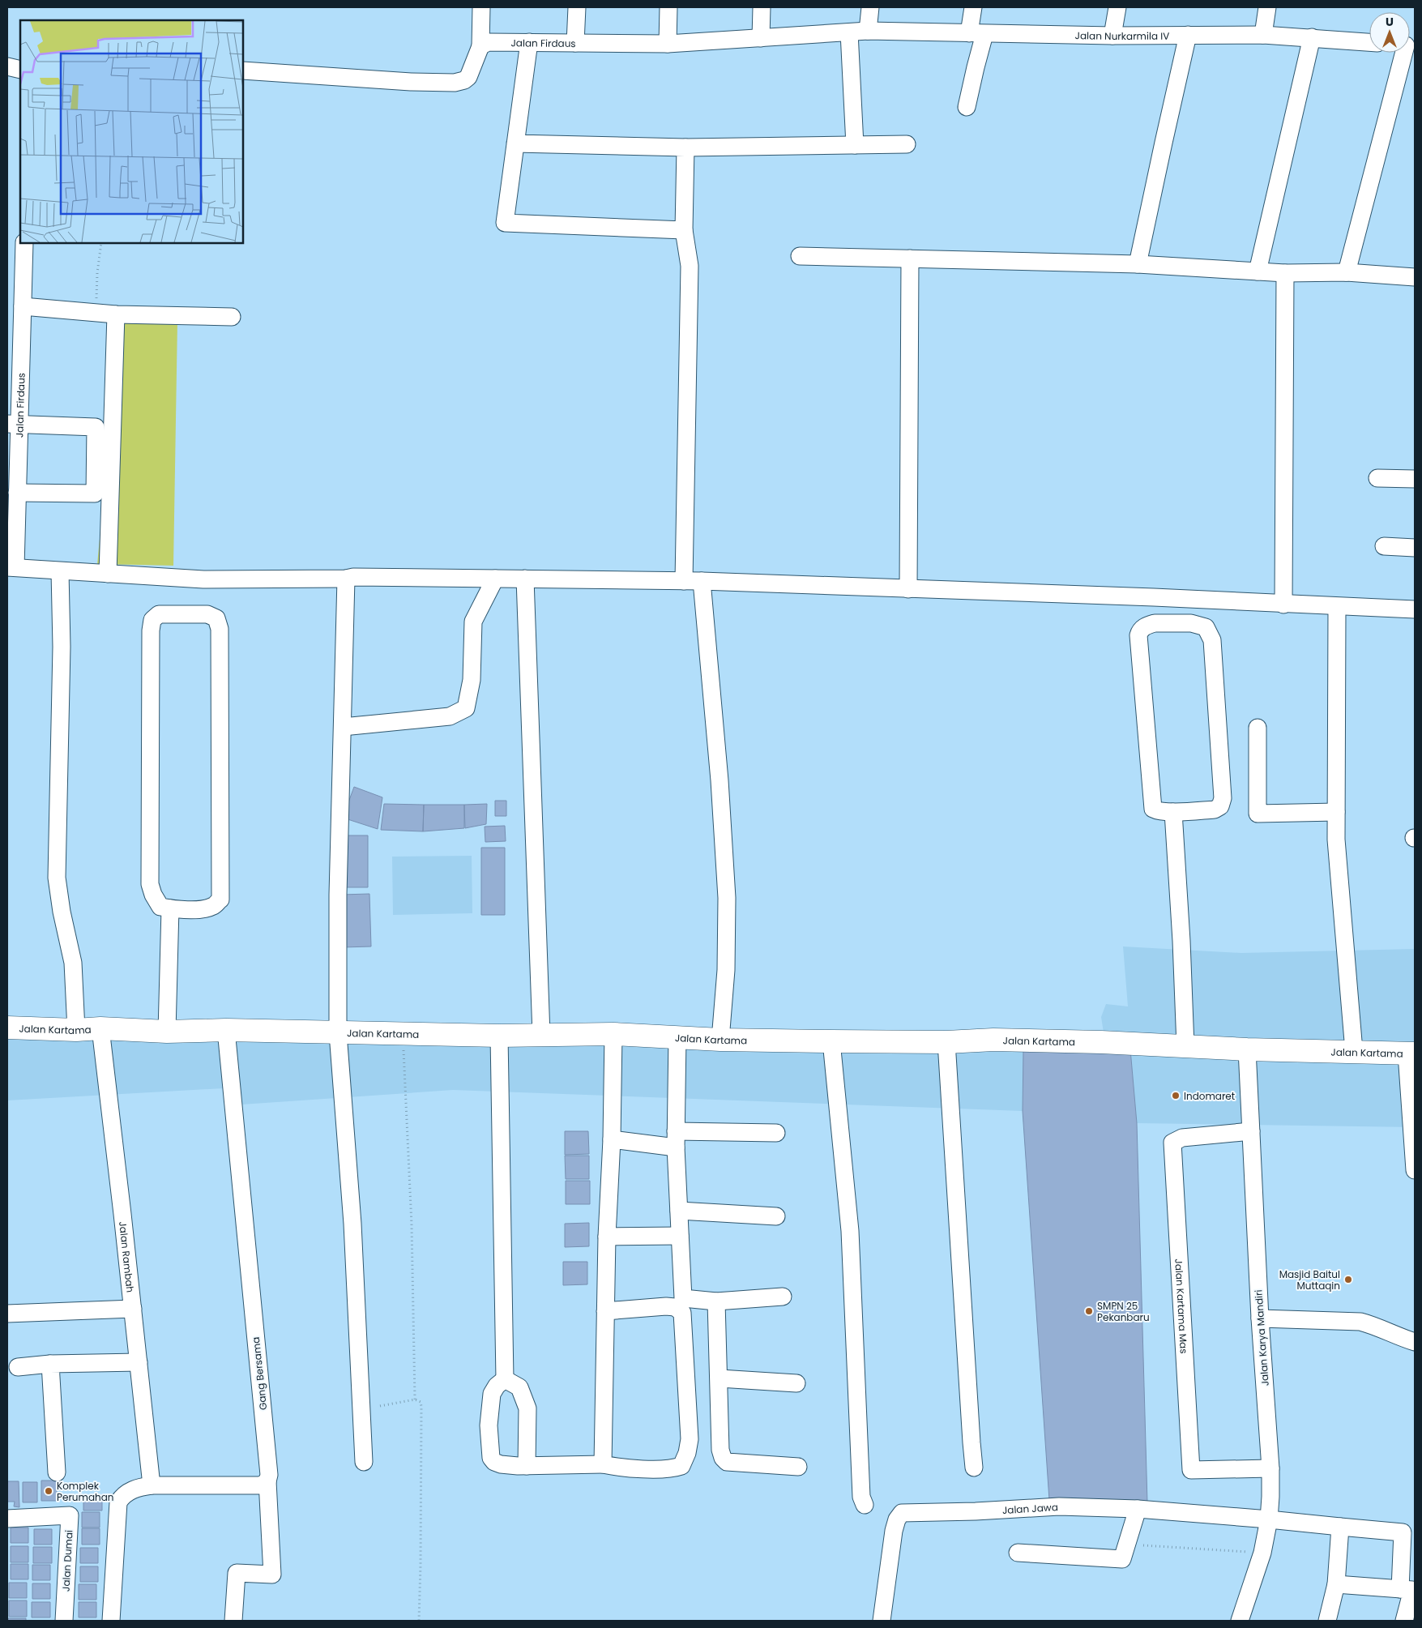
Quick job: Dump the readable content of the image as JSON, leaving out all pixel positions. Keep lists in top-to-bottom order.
{
  "streets": {
    "main road": ["Jalan Kartama"],
    "street": [
      "Jalan Nurkarmila IV",
      "Jalan Firdaus",
      "Jalan Rambah",
      "Jalan Kartama Mas",
      "Jalan Karya Mandiri",
      "Gang Bersama",
      "Jalan Jawa",
      "Jalan Dumai"
    ]
  },
  "crossings": [
    ["Jalan Nurkarmila IV", "Jalan Firdaus"],
    ["Jalan Kartama", "Jalan Rambah"],
    ["Jalan Kartama", "Jalan Karya Mandiri"],
    ["Jalan Kartama", "Gang Bersama"],
    ["Jalan Kartama Mas", "Jalan Karya Mandiri"],
    ["Jalan Karya Mandiri", "Jalan Jawa"]
  ],
  "places": [
    "Indomaret",
    "Masjid Baitul Muttaqin",
    "SMPN 25 Pekanbaru",
    "Komplek Perumahan"
  ],
  "north": "top"
}
